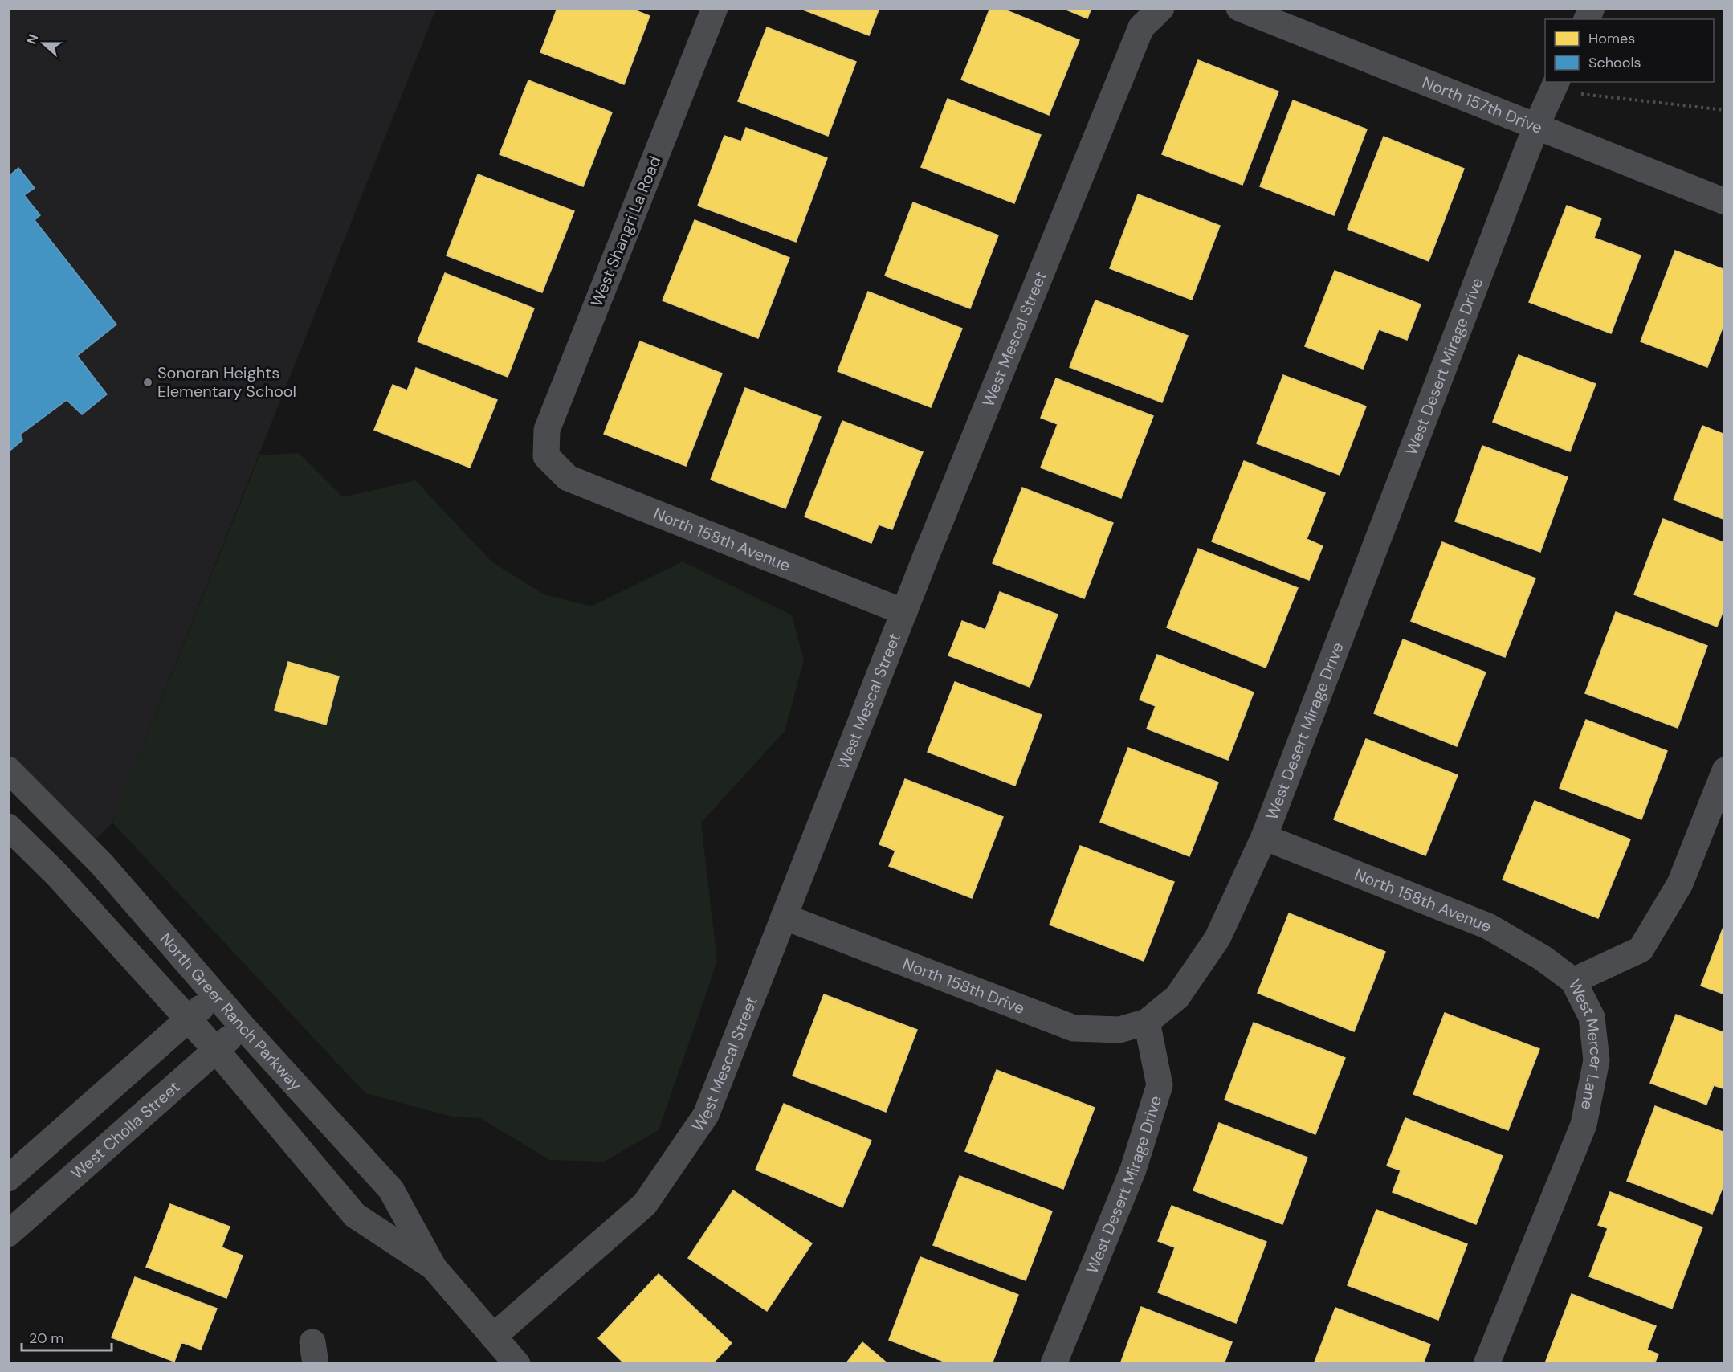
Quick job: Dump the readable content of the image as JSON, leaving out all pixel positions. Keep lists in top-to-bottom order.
{
  "streets": {
    "street": [
      "North 157th Drive",
      "West Shangri La Road",
      "West Mescal Street",
      "West Desert Mirage Drive",
      "North 158th Avenue",
      "North 158th Drive",
      "North Greer Ranch Parkway",
      "West Mercer Lane",
      "West Cholla Street"
    ]
  },
  "crossings": [
    ["North 157th Drive", "West Desert Mirage Drive"],
    ["West Shangri La Road", "North 158th Avenue"],
    ["West Mescal Street", "North 158th Avenue"],
    ["West Mescal Street", "North 158th Drive"],
    ["West Mescal Street", "North Greer Ranch Parkway"],
    ["West Desert Mirage Drive", "North 158th Avenue"],
    ["West Desert Mirage Drive", "North 158th Drive"],
    ["North 158th Avenue", "West Mercer Lane"],
    ["North Greer Ranch Parkway", "West Cholla Street"]
  ],
  "places": ["Sonoran Heights Elementary School"],
  "legend": ["Homes", "Schools"],
  "scale_bar": "20 m",
  "north": "left"
}
